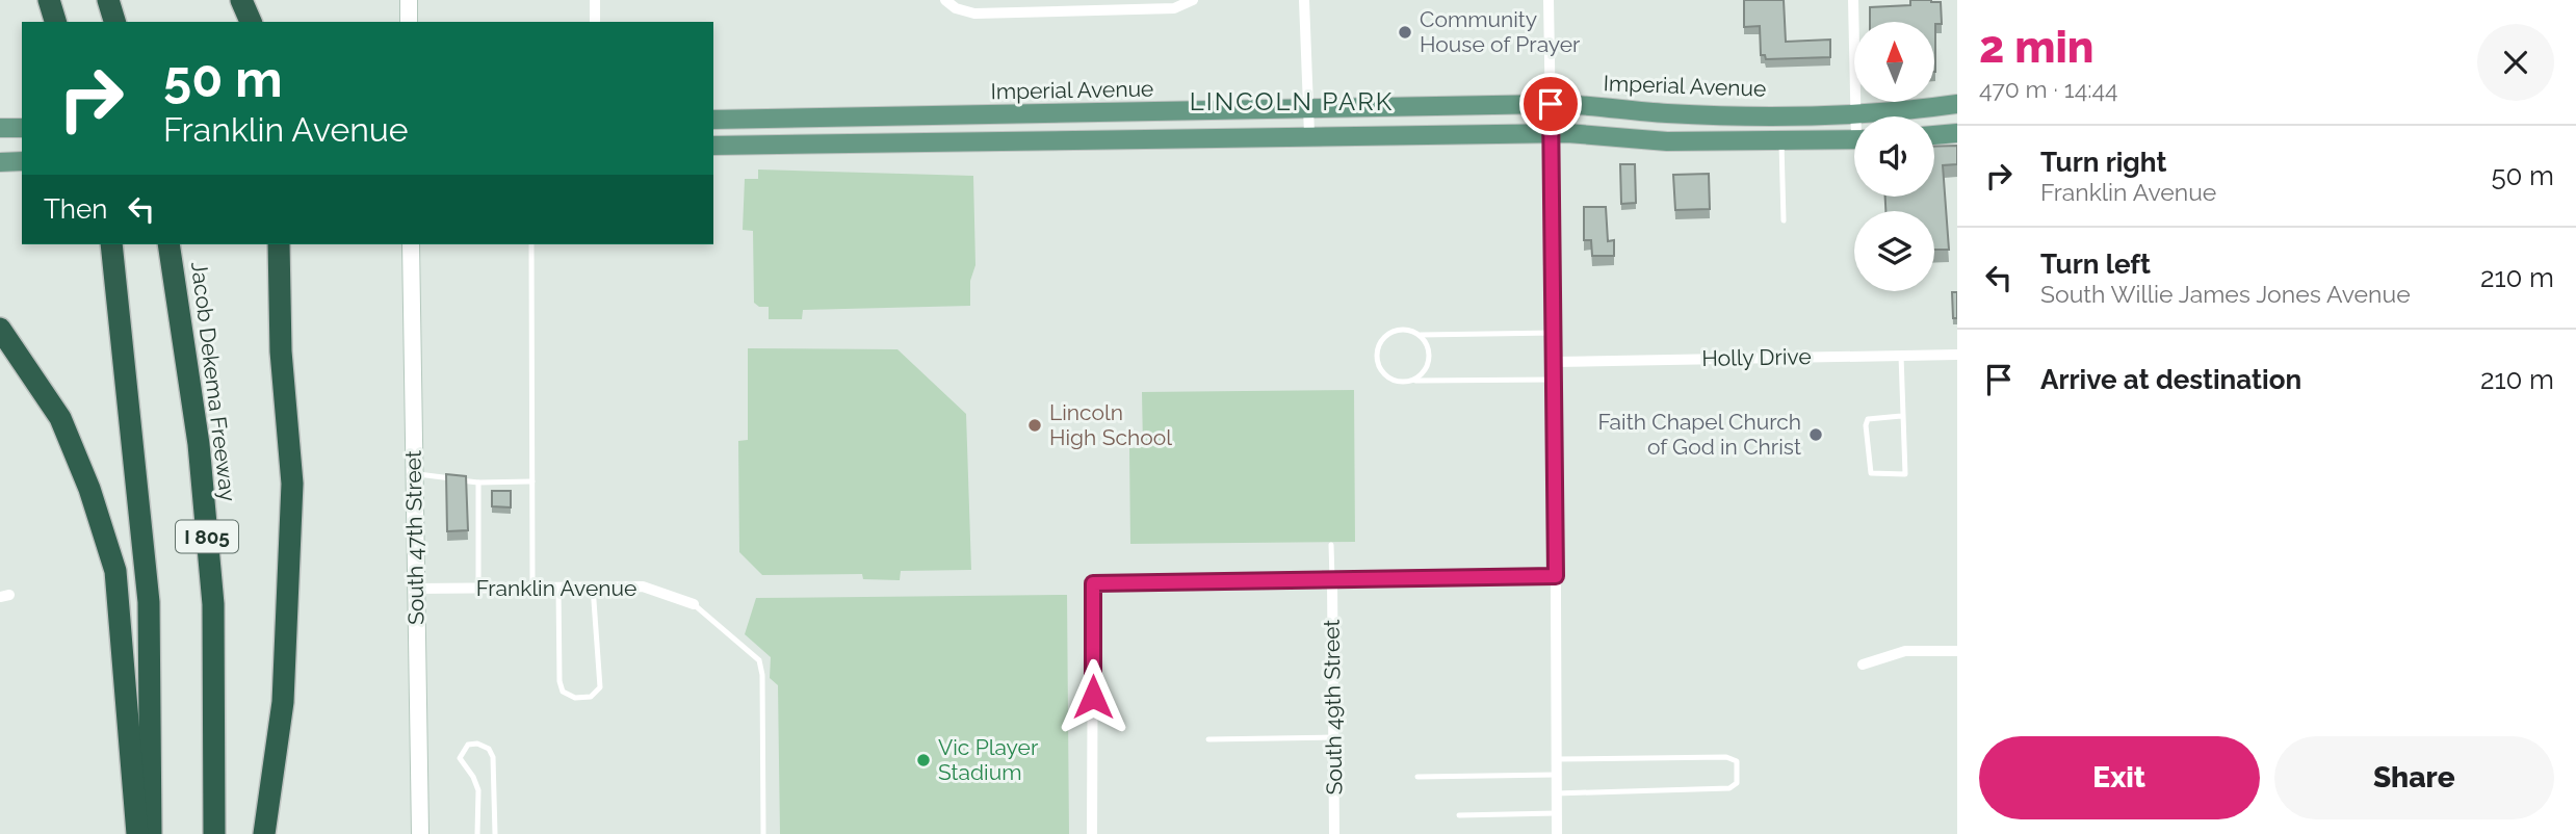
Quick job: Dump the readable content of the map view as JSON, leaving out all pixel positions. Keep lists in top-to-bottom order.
{
  "streets": {
    "highway": ["Jacob Dekema Freeway", "I 805"],
    "main road": ["Imperial Avenue", "South 47th Street"],
    "street": ["Holly Drive", "Franklin Avenue", "South 49th Street"]
  },
  "crossings": [
    ["South 47th Street", "Franklin Avenue"]
  ],
  "districts": ["LINCOLN PARK"],
  "places": [
    "Community House of Prayer",
    "Lincoln High School",
    "Faith Chapel Church of God in Christ",
    "Vic Player Stadium"
  ],
  "north": "top",
  "page": {
    "heading": ["2 min", "470 m · 14:44"],
    "turn": ["50 m", "Franklin Avenue"],
    "list": [
      {
        "name": "Turn right",
        "note": "Franklin Avenue",
        "value": "50 m"
      },
      {
        "name": "Turn left",
        "note": "South Willie James Jones Avenue",
        "value": "210 m"
      },
      {
        "name": "Arrive at destination",
        "value": "210 m"
      }
    ],
    "then": "Then",
    "buttons": ["Exit", "Share"]
  }
}
